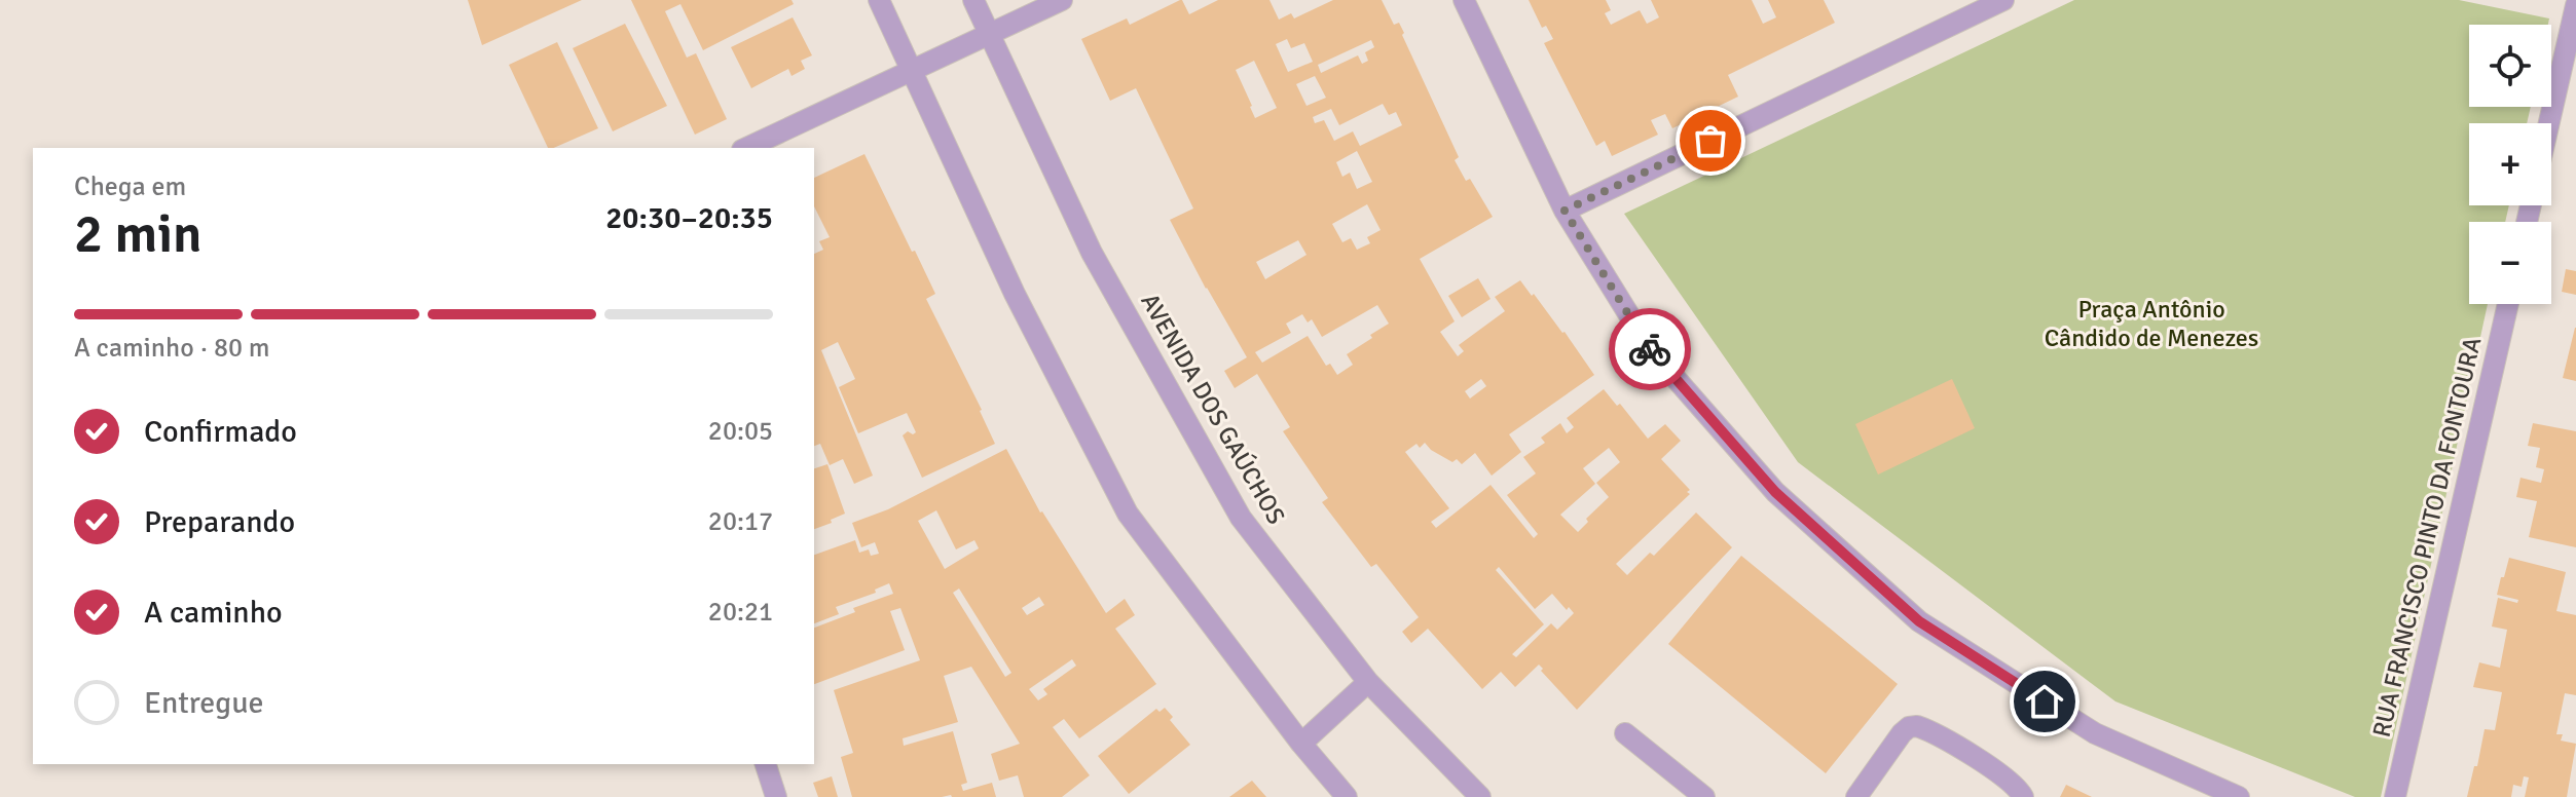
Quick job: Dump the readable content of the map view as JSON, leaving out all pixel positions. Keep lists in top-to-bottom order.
{
  "streets": {
    "street": ["AVENIDA DOS GAÚCHOS", "RUA FRANCISCO PINTO DA FONTOURA"]
  },
  "parks": ["Praça Antônio Cândido de Menezes"],
  "page": {
    "map_buttons": ["+", "−"],
    "heading": ["2 min", "Chega em", "20:30–20:35"],
    "bar": "A caminho · 80 m",
    "list": [
      ["Confirmado", "20:05"],
      ["Preparando", "20:17"],
      ["A caminho", "20:21"],
      "Entregue"
    ]
  }
}
